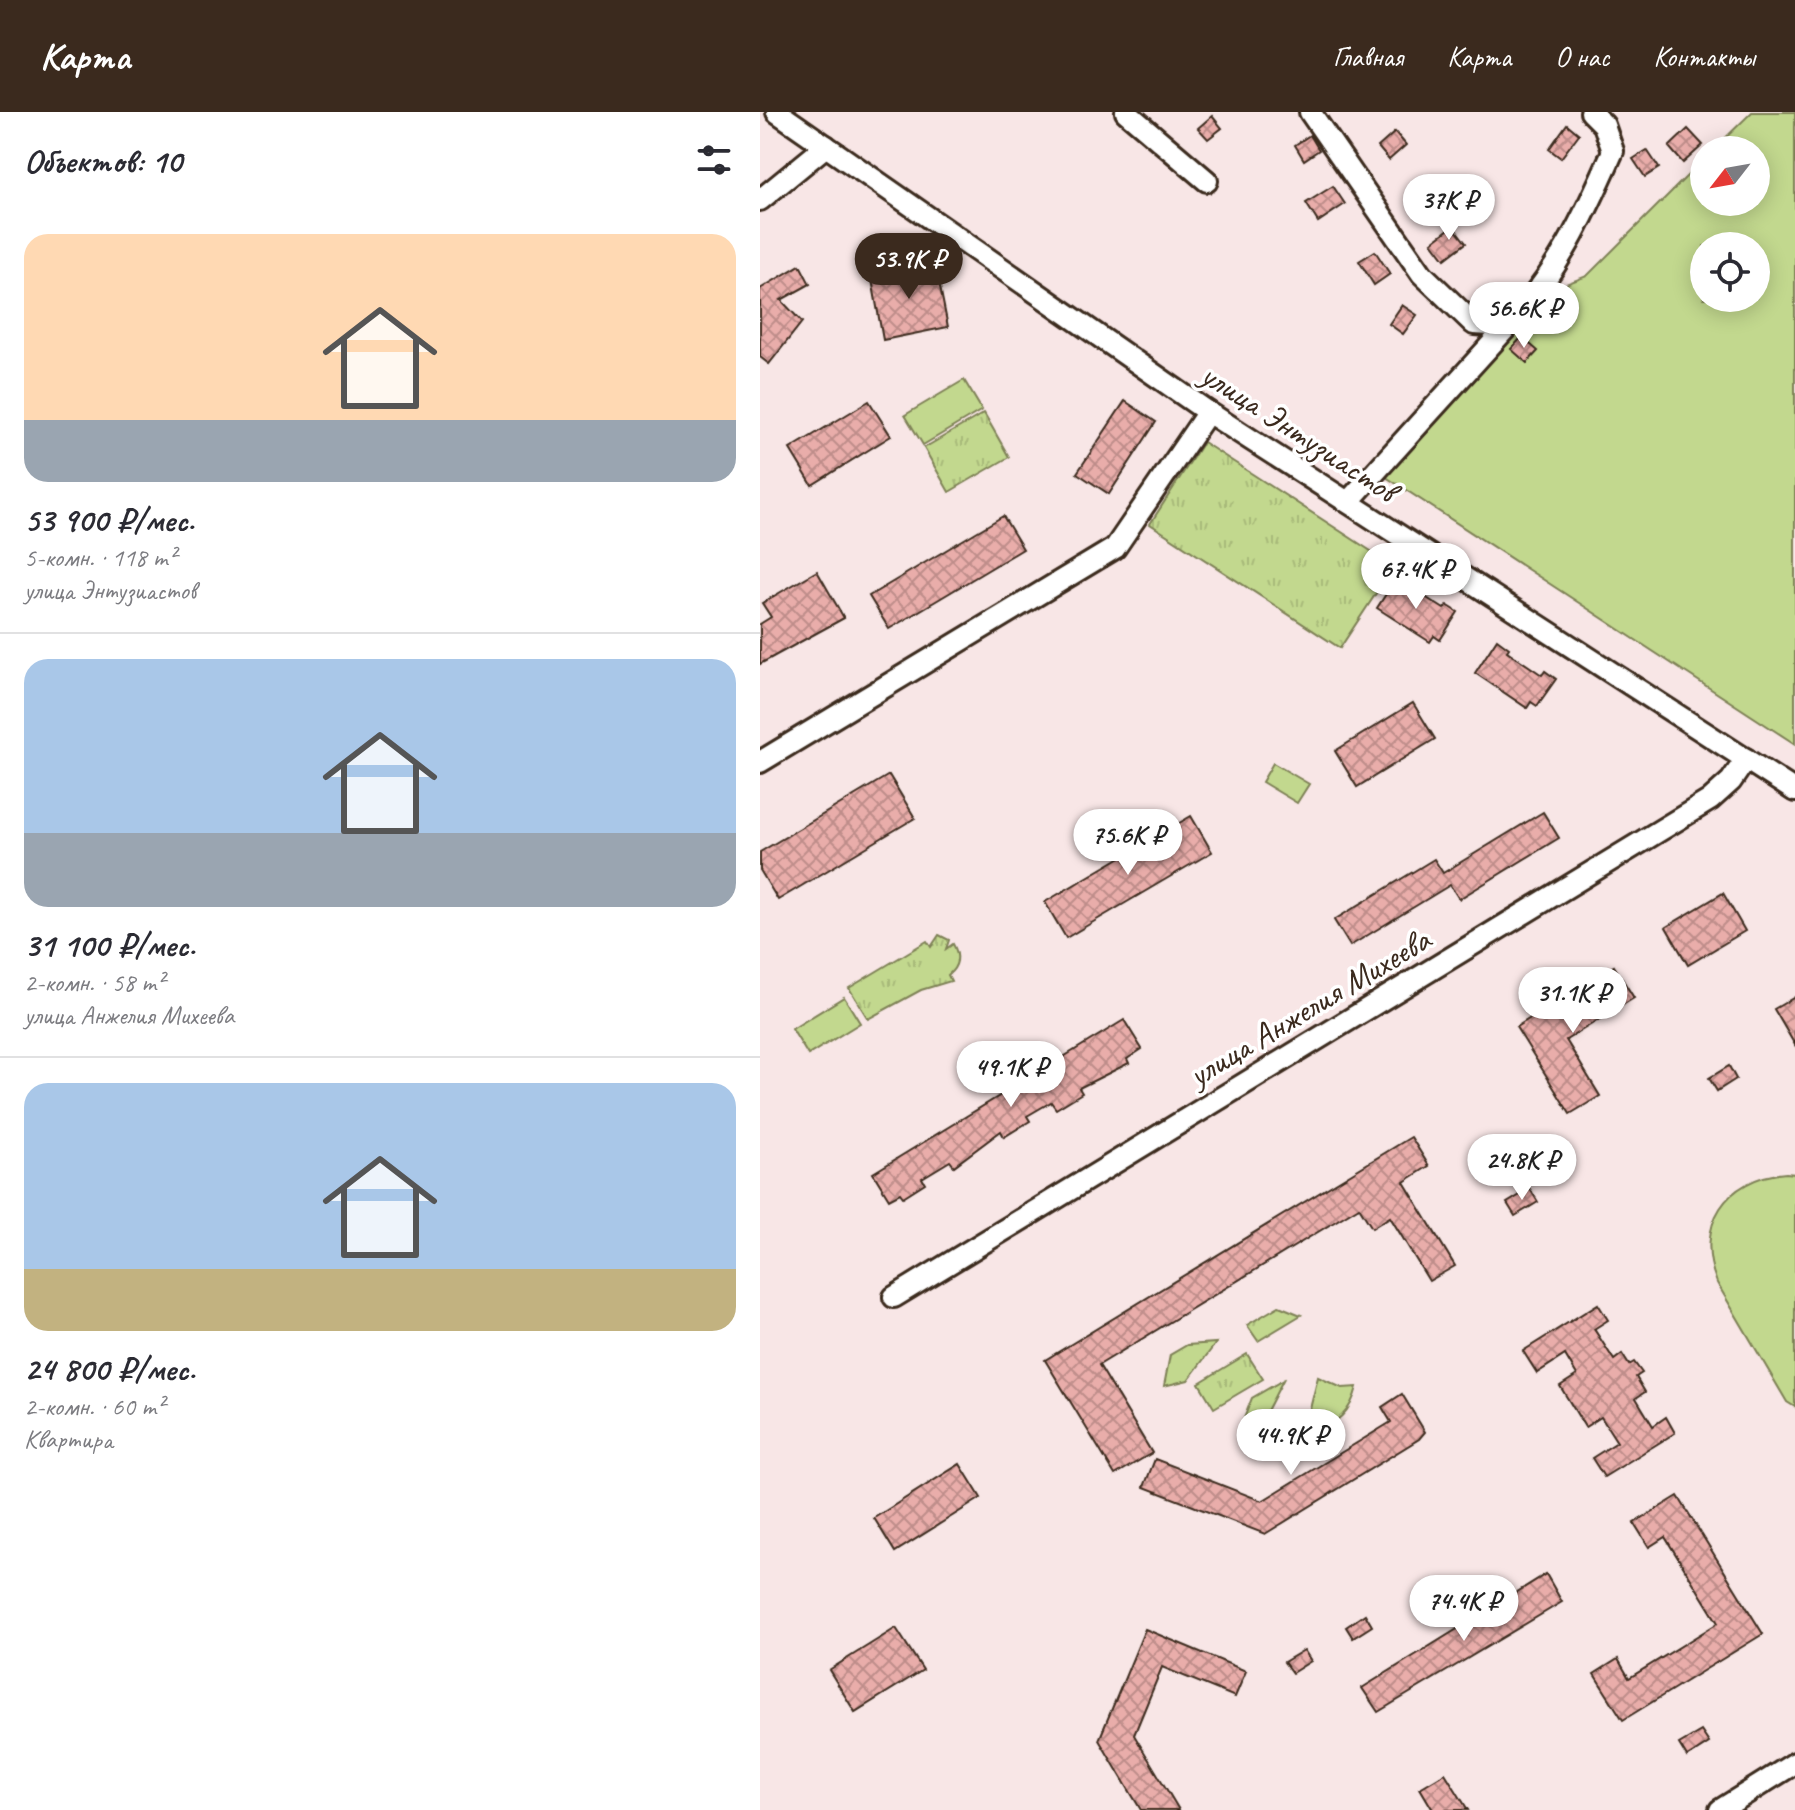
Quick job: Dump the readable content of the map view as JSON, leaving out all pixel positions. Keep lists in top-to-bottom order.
{
  "streets": {
    "street": ["улица Энтузиастов", "улица Анжелия Михеева"]
  },
  "crossings": [
    ["улица Энтузиастов", "улица Анжелия Михеева"]
  ],
  "north": "bottom left",
  "page": {
    "header": "Карта",
    "nav": [
      "Главная",
      "Карта",
      "О нас",
      "Контакты"
    ],
    "heading": "Объектов: 10",
    "price": [
      "37K ₽",
      "53.9K ₽",
      "56.6K ₽",
      "67.4K ₽",
      "75.6K ₽",
      "31.1K ₽",
      "49.1K ₽",
      "24.8K ₽",
      "44.9K ₽",
      "74.4K ₽"
    ],
    "list": [
      {
        "name": "53 900 ₽/мес.",
        "note": "5-комн. · 118 m² · улица Энтузиастов"
      },
      {
        "name": "31 100 ₽/мес.",
        "note": "2-комн. · 58 m² · улица Анжелия Михеева"
      },
      {
        "name": "24 800 ₽/мес.",
        "note": "2-комн. · 60 m² · Квартира"
      }
    ]
  }
}
